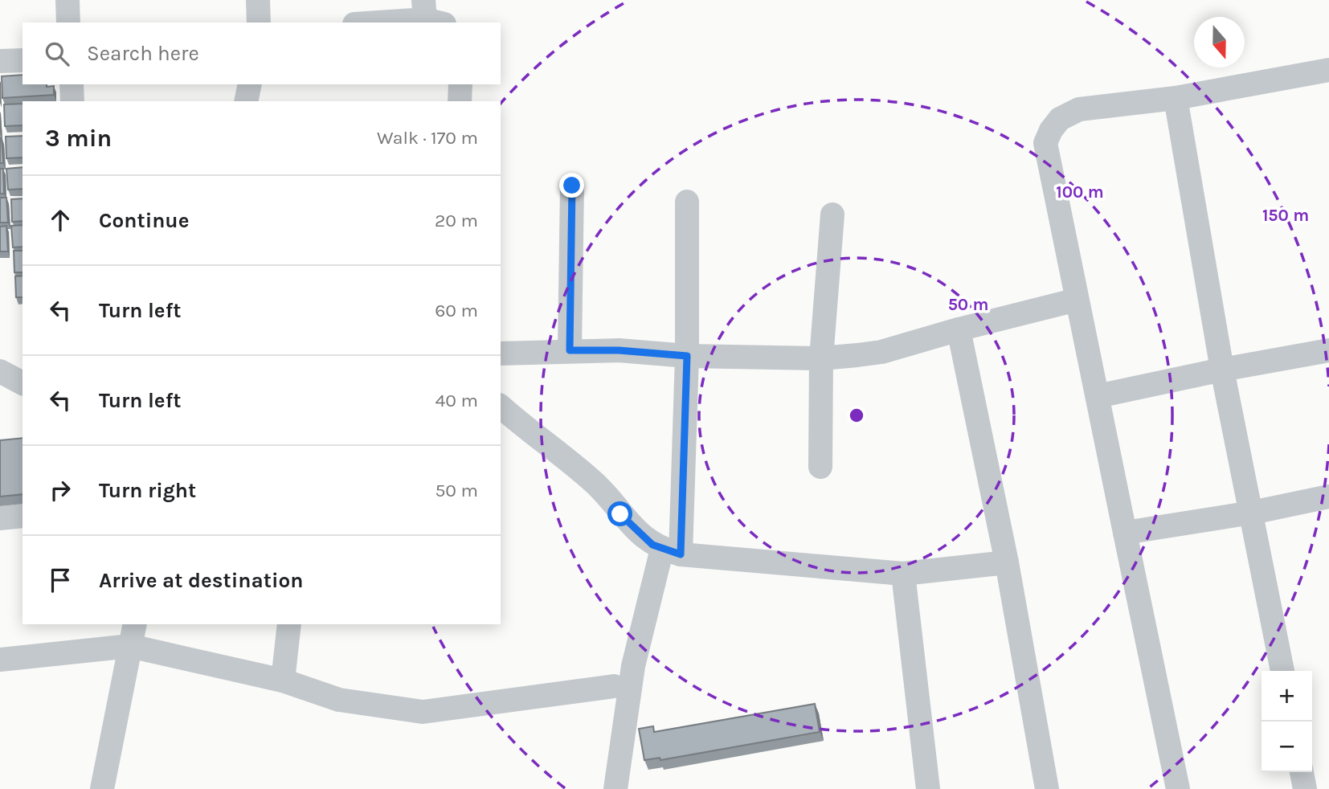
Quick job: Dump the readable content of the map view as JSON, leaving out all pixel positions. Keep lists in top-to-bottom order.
{
  "north": "bottom",
  "page": {
    "search": "Search here",
    "heading": ["3 min", "Walk · 170 m"],
    "list": [
      ["Continue", "20 m"],
      ["Turn left", "60 m"],
      ["Turn left", "40 m"],
      ["Turn right", "50 m"],
      "Arrive at destination"
    ],
    "map_buttons": ["+", "−"]
  },
  "rings": ["100 m", "150 m", "50 m"]
}
